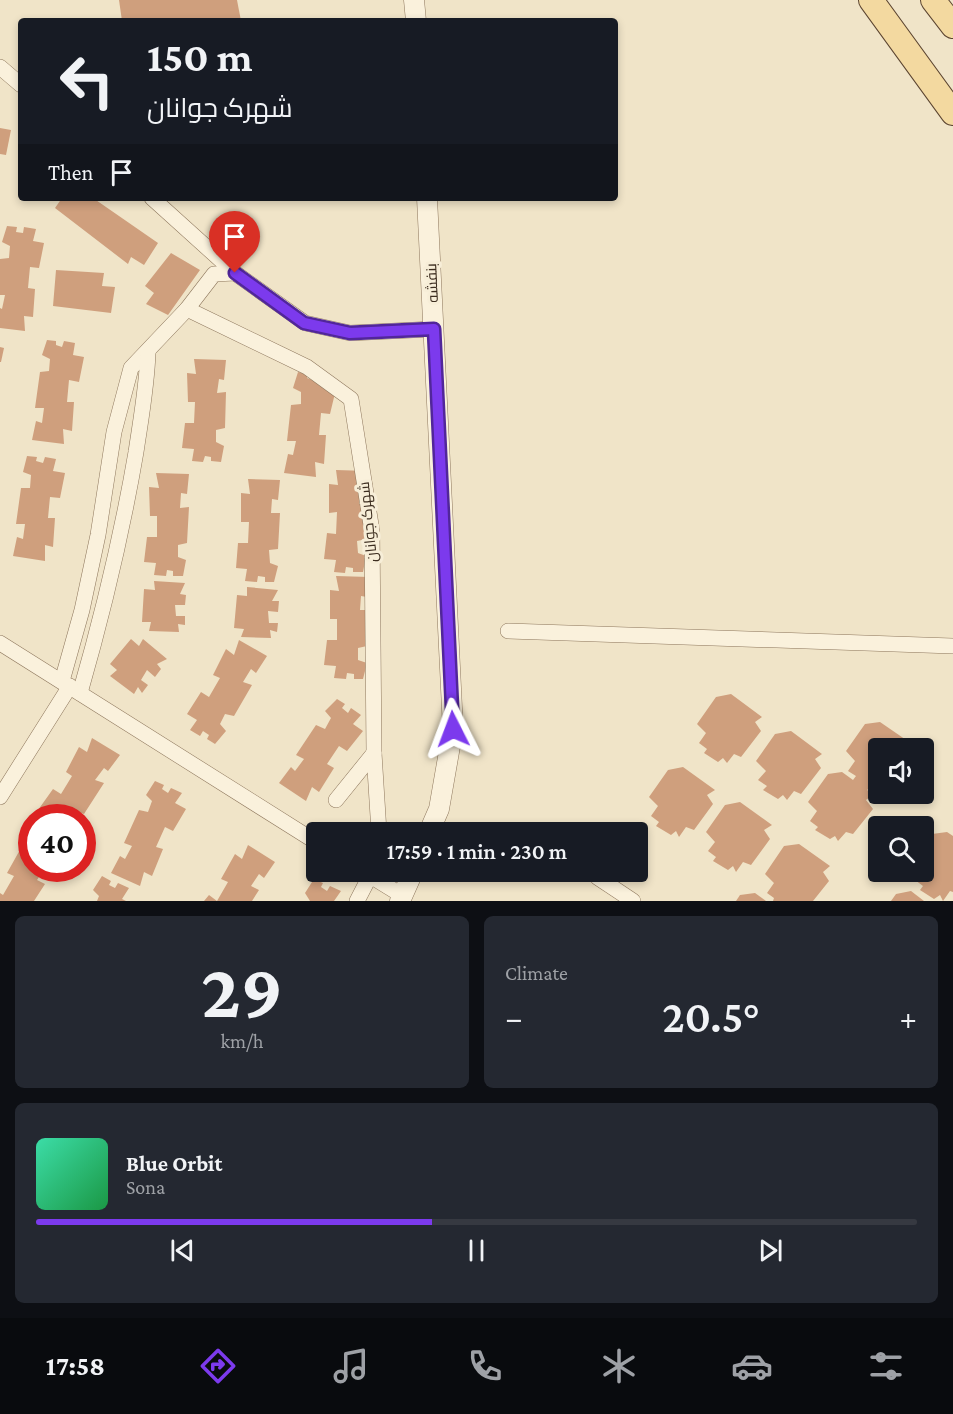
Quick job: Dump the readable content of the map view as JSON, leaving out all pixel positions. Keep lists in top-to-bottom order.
{
  "streets": {
    "street": ["بنفشه", "شهرک جوانان"]
  },
  "page": {
    "turn": ["150 m", "شهرک جوانان"],
    "then": "Then",
    "limit": "40",
    "trip": "17:59 · 1 min · 230 m",
    "tile": [
      ["29", "km/h"],
      "Climate"
    ],
    "heat": ["−", "20.5°", "+"],
    "song": ["Blue Orbit", "Sona"],
    "tabs": "17:58"
  }
}
